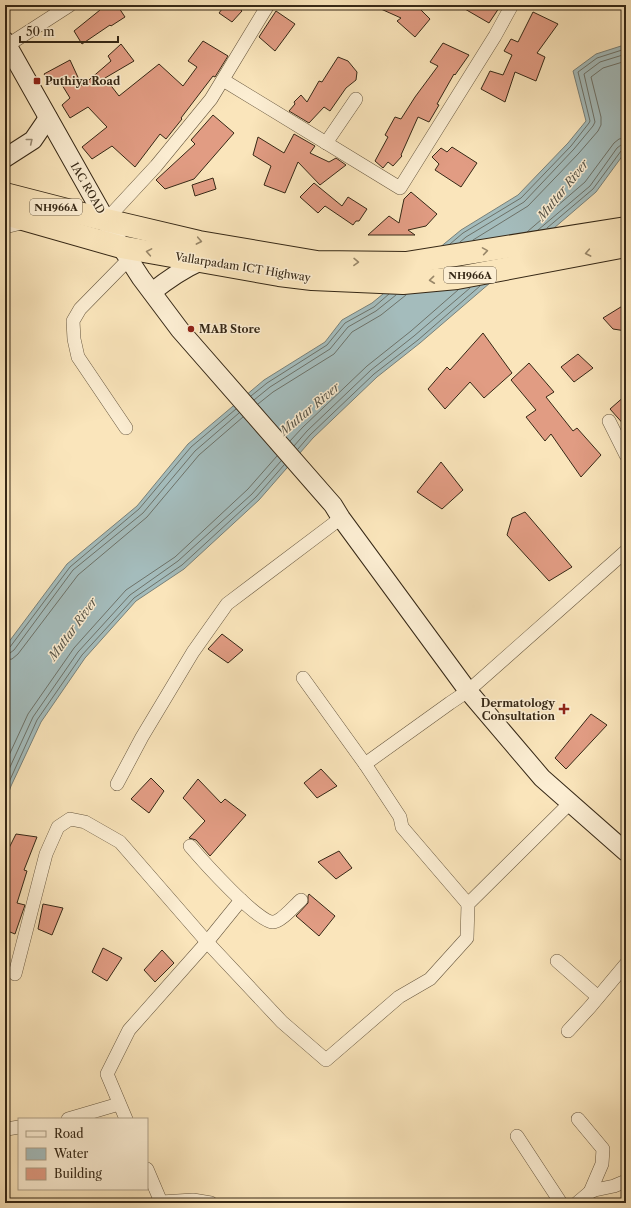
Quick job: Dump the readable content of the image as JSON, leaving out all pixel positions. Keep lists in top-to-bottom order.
{
  "streets": {
    "highway": ["NH966A", "Vallarpadam ICT Highway"],
    "main road": ["IAC ROAD"]
  },
  "crossings": [
    ["IAC ROAD", "Vallarpadam ICT Highway"]
  ],
  "water": ["Muttar River"],
  "places": {
    "transit": ["Puthiya Road"],
    "other": ["MAB Store"],
    "health": ["Dermatology Consultation"]
  },
  "legend": ["Road", "Water", "Building"],
  "scale_bar": "50 m"
}
